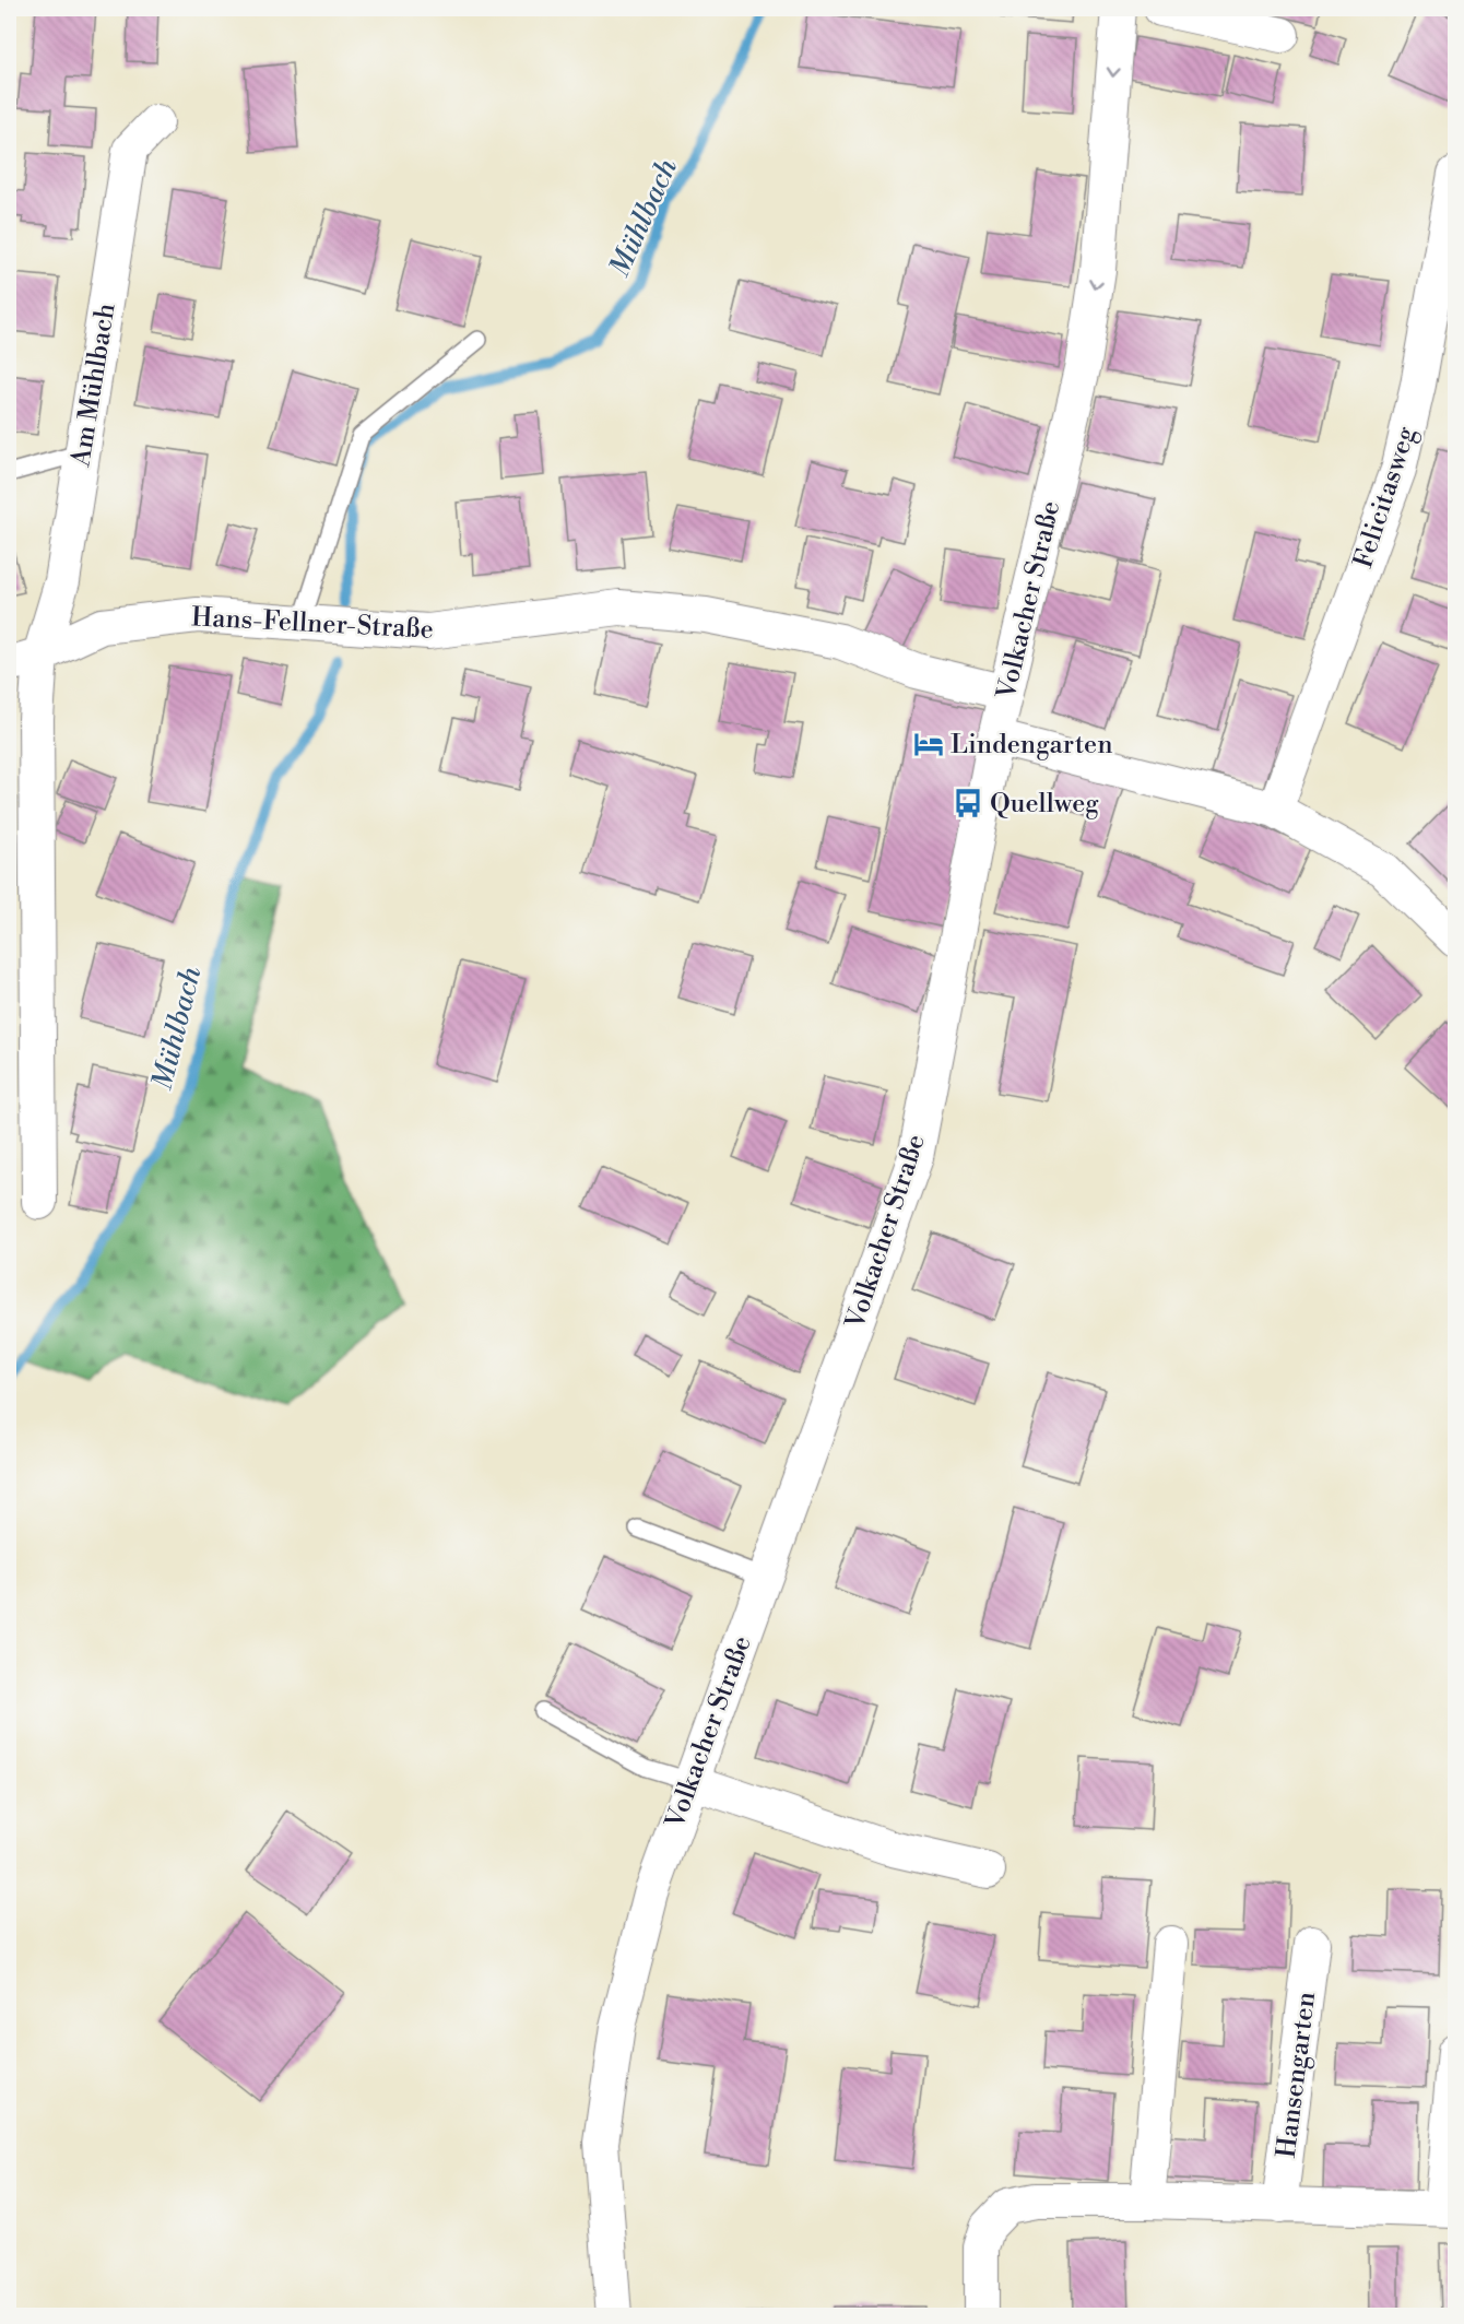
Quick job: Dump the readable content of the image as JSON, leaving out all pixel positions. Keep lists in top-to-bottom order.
{
  "streets": {
    "street": [
      "Am Mühlbach",
      "Felicitasweg",
      "Volkacher Straße",
      "Hans-Fellner-Straße",
      "Hansengarten"
    ]
  },
  "crossings": [
    ["Am Mühlbach", "Hans-Fellner-Straße"],
    ["Volkacher Straße", "Hans-Fellner-Straße"]
  ],
  "water": ["Mühlbach"],
  "places": {
    "hotel": ["Lindengarten"],
    "bus stop": ["Quellweg"]
  }
}
